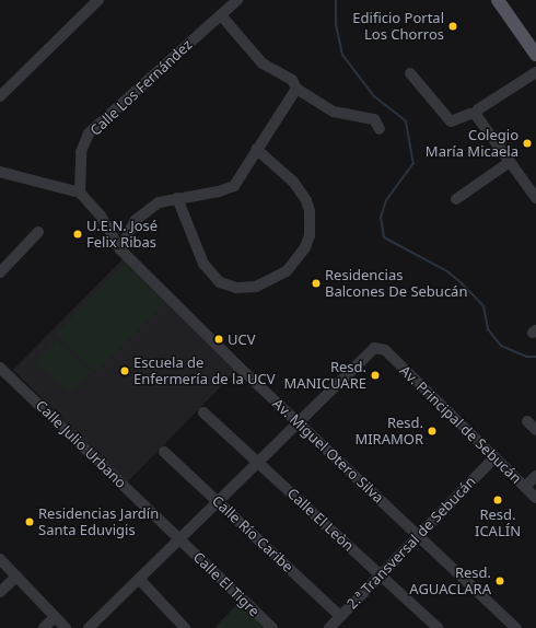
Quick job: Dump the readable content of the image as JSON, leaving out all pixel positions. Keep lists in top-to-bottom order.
{
  "streets": {
    "street": [
      "Calle Los Fernández",
      "Av. Principal de Sebucán",
      "Calle Julio Urbano",
      "Av. Miguel Otero Silva",
      "Calle El Leòn",
      "Calle Río Caribe",
      "2.ª Transversal de Sebucán",
      "Calle El Tigre"
    ]
  },
  "crossings": [
    ["Calle Los Fernández", "Av. Miguel Otero Silva"],
    ["Av. Principal de Sebucán", "Av. Miguel Otero Silva"],
    ["Av. Principal de Sebucán", "2.ª Transversal de Sebucán"],
    ["Calle Julio Urbano", "Calle El Tigre"],
    ["Av. Miguel Otero Silva", "2.ª Transversal de Sebucán"],
    ["Calle El Leòn", "2.ª Transversal de Sebucán"],
    ["Calle Río Caribe", "2.ª Transversal de Sebucán"]
  ],
  "places": [
    "Edificio Portal Los Chorros",
    "Colegio María Micaela",
    "U.E.N. José Felix Ribas",
    "Residencias Balcones De Sebucán",
    "UCV",
    "Escuela de Enfermería de la UCV",
    "Resd. MANICUARE",
    "Resd. MIRAMOR",
    "Resd. ICALÍN",
    "Residencias Jardín Santa Eduvigis",
    "Resd. AGUACLARA"
  ]
}
